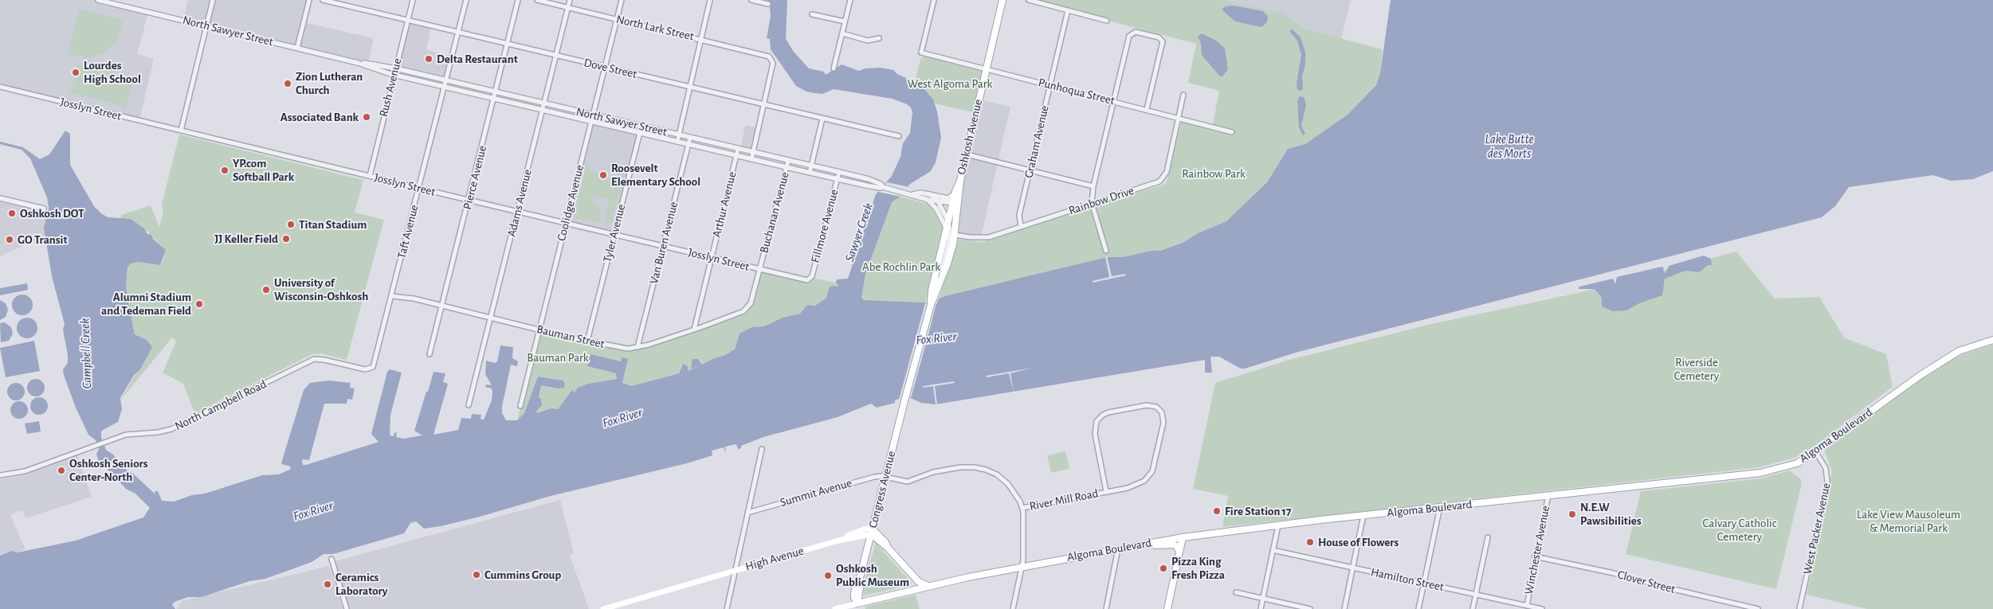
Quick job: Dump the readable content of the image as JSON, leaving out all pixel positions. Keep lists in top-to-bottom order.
{
  "streets": {
    "main road": [
      "Oshkosh Avenue",
      "Algoma Boulevard",
      "Congress Avenue",
      "High Avenue"
    ],
    "street": [
      "North Lark Street",
      "North Sawyer Street",
      "Dove Street",
      "Rush Avenue",
      "Punhoqua Street",
      "Josslyn Street",
      "Graham Avenue",
      "Pierce Avenue",
      "Rainbow Drive",
      "Adams Avenue",
      "Coolidge Avenue",
      "Arthur Avenue",
      "Buchanan Avenue",
      "Fillmore Avenue",
      "Taft Avenue",
      "Tyler Avenue",
      "Van Buren Avenue",
      "Bauman Street",
      "North Campbell Road",
      "Summit Avenue",
      "River Mill Road",
      "West Packer Avenue",
      "Winchester Avenue",
      "Hamilton Street",
      "Clover Street"
    ]
  },
  "crossings": [
    ["North Lark Street", "Dove Street"],
    ["North Lark Street", "Adams Avenue"],
    ["North Lark Street", "Coolidge Avenue"],
    ["North Sawyer Street", "Rush Avenue"],
    ["North Sawyer Street", "Oshkosh Avenue"],
    ["North Sawyer Street", "Pierce Avenue"],
    ["North Sawyer Street", "Adams Avenue"],
    ["North Sawyer Street", "Coolidge Avenue"],
    ["North Sawyer Street", "Arthur Avenue"],
    ["North Sawyer Street", "Buchanan Avenue"],
    ["North Sawyer Street", "Fillmore Avenue"],
    ["North Sawyer Street", "Taft Avenue"],
    ["North Sawyer Street", "Tyler Avenue"],
    ["North Sawyer Street", "Van Buren Avenue"],
    ["Dove Street", "Rush Avenue"],
    ["Dove Street", "Pierce Avenue"],
    ["Dove Street", "Adams Avenue"],
    ["Dove Street", "Coolidge Avenue"],
    ["Dove Street", "Buchanan Avenue"],
    ["Dove Street", "Taft Avenue"],
    ["Rush Avenue", "Josslyn Street"],
    ["Punhoqua Street", "Oshkosh Avenue"],
    ["Punhoqua Street", "Graham Avenue"],
    ["Punhoqua Street", "Rainbow Drive"],
    ["Josslyn Street", "Pierce Avenue"],
    ["Josslyn Street", "Adams Avenue"],
    ["Josslyn Street", "Coolidge Avenue"],
    ["Josslyn Street", "Arthur Avenue"],
    ["Josslyn Street", "Buchanan Avenue"],
    ["Josslyn Street", "Fillmore Avenue"],
    ["Josslyn Street", "Taft Avenue"],
    ["Josslyn Street", "Tyler Avenue"],
    ["Josslyn Street", "Van Buren Avenue"],
    ["Oshkosh Avenue", "Rainbow Drive"],
    ["Oshkosh Avenue", "Congress Avenue"],
    ["Graham Avenue", "Rainbow Drive"],
    ["Pierce Avenue", "Bauman Street"],
    ["Adams Avenue", "Bauman Street"],
    ["Coolidge Avenue", "Bauman Street"],
    ["Arthur Avenue", "Bauman Street"],
    ["Buchanan Avenue", "Bauman Street"],
    ["Taft Avenue", "Bauman Street"],
    ["Taft Avenue", "North Campbell Road"],
    ["Tyler Avenue", "Bauman Street"],
    ["Van Buren Avenue", "Bauman Street"],
    ["Algoma Boulevard", "Congress Avenue"],
    ["Algoma Boulevard", "West Packer Avenue"],
    ["Algoma Boulevard", "Winchester Avenue"],
    ["Congress Avenue", "Summit Avenue"],
    ["Congress Avenue", "High Avenue"],
    ["Summit Avenue", "River Mill Road"],
    ["Winchester Avenue", "Hamilton Street"],
    ["Winchester Avenue", "Clover Street"]
  ],
  "water": [
    "Lake Butte des Morts",
    "Sawyer Creek",
    "Fox River",
    "Campbell Creek"
  ],
  "parks": [
    "West Algoma Park",
    "Rainbow Park",
    "Abe Rochlin Park",
    "Bauman Park",
    "Riverside Cemetery",
    "Lake View Mausoleum & Memorial Park",
    "Calvary Catholic Cemetery"
  ],
  "places": [
    "Delta Restaurant",
    "Lourdes High School",
    "Zion Lutheran Church",
    "Associated Bank",
    "YP.com Softball Park",
    "Roosevelt Elementary School",
    "Oshkosh DOT",
    "Titan Stadium",
    "JJ Keller Field",
    "GO Transit",
    "University of Wisconsin-Oshkosh",
    "Alumni Stadium and Tedeman Field",
    "Oshkosh Seniors Center-North",
    "Fire Station 17",
    "N.E.W Pawsibilities",
    "House of Flowers",
    "Pizza King Fresh Pizza",
    "Cummins Group",
    "Oshkosh Public Museum",
    "Ceramics Laboratory"
  ]
}
